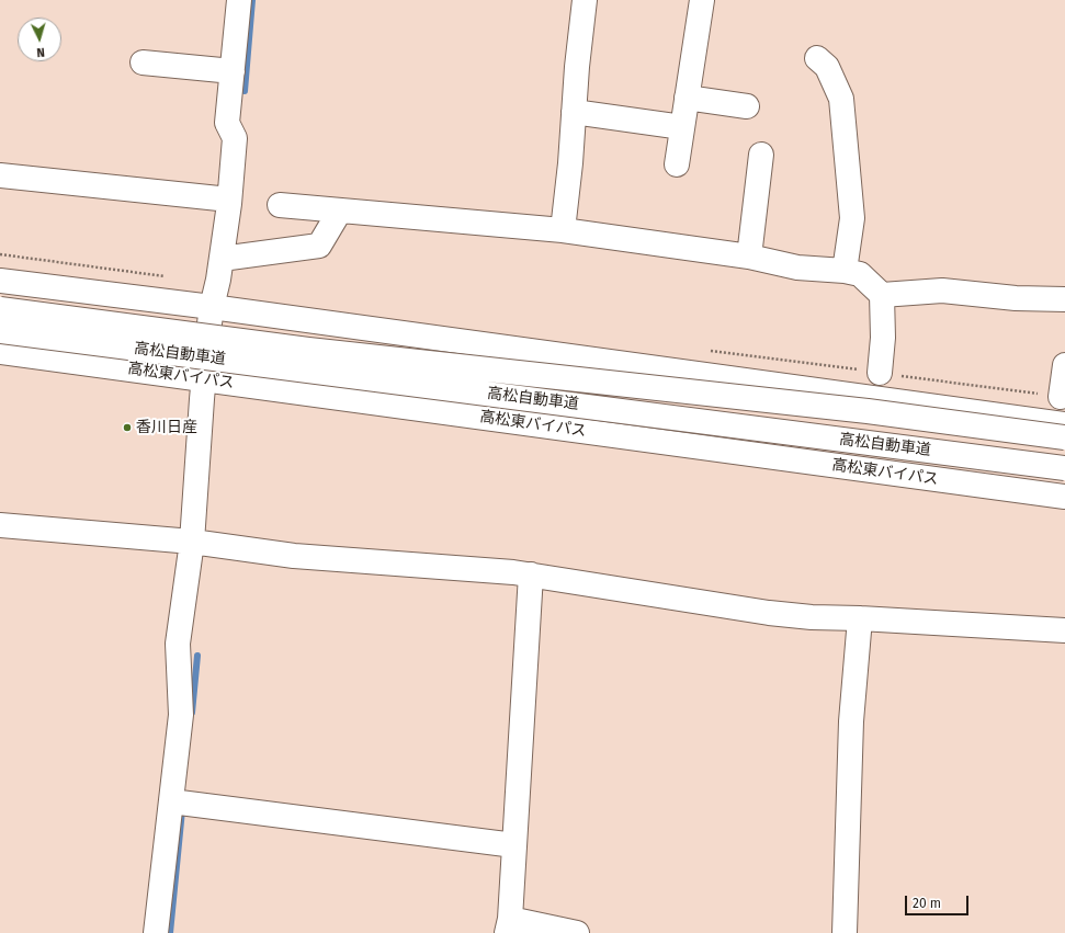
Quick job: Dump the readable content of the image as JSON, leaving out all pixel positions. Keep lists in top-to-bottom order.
{
  "streets": {
    "main road": ["高松自動車道", "高松東バイパス"]
  },
  "places": ["香川日産"],
  "scale_bar": "20 m",
  "north": "bottom"
}
